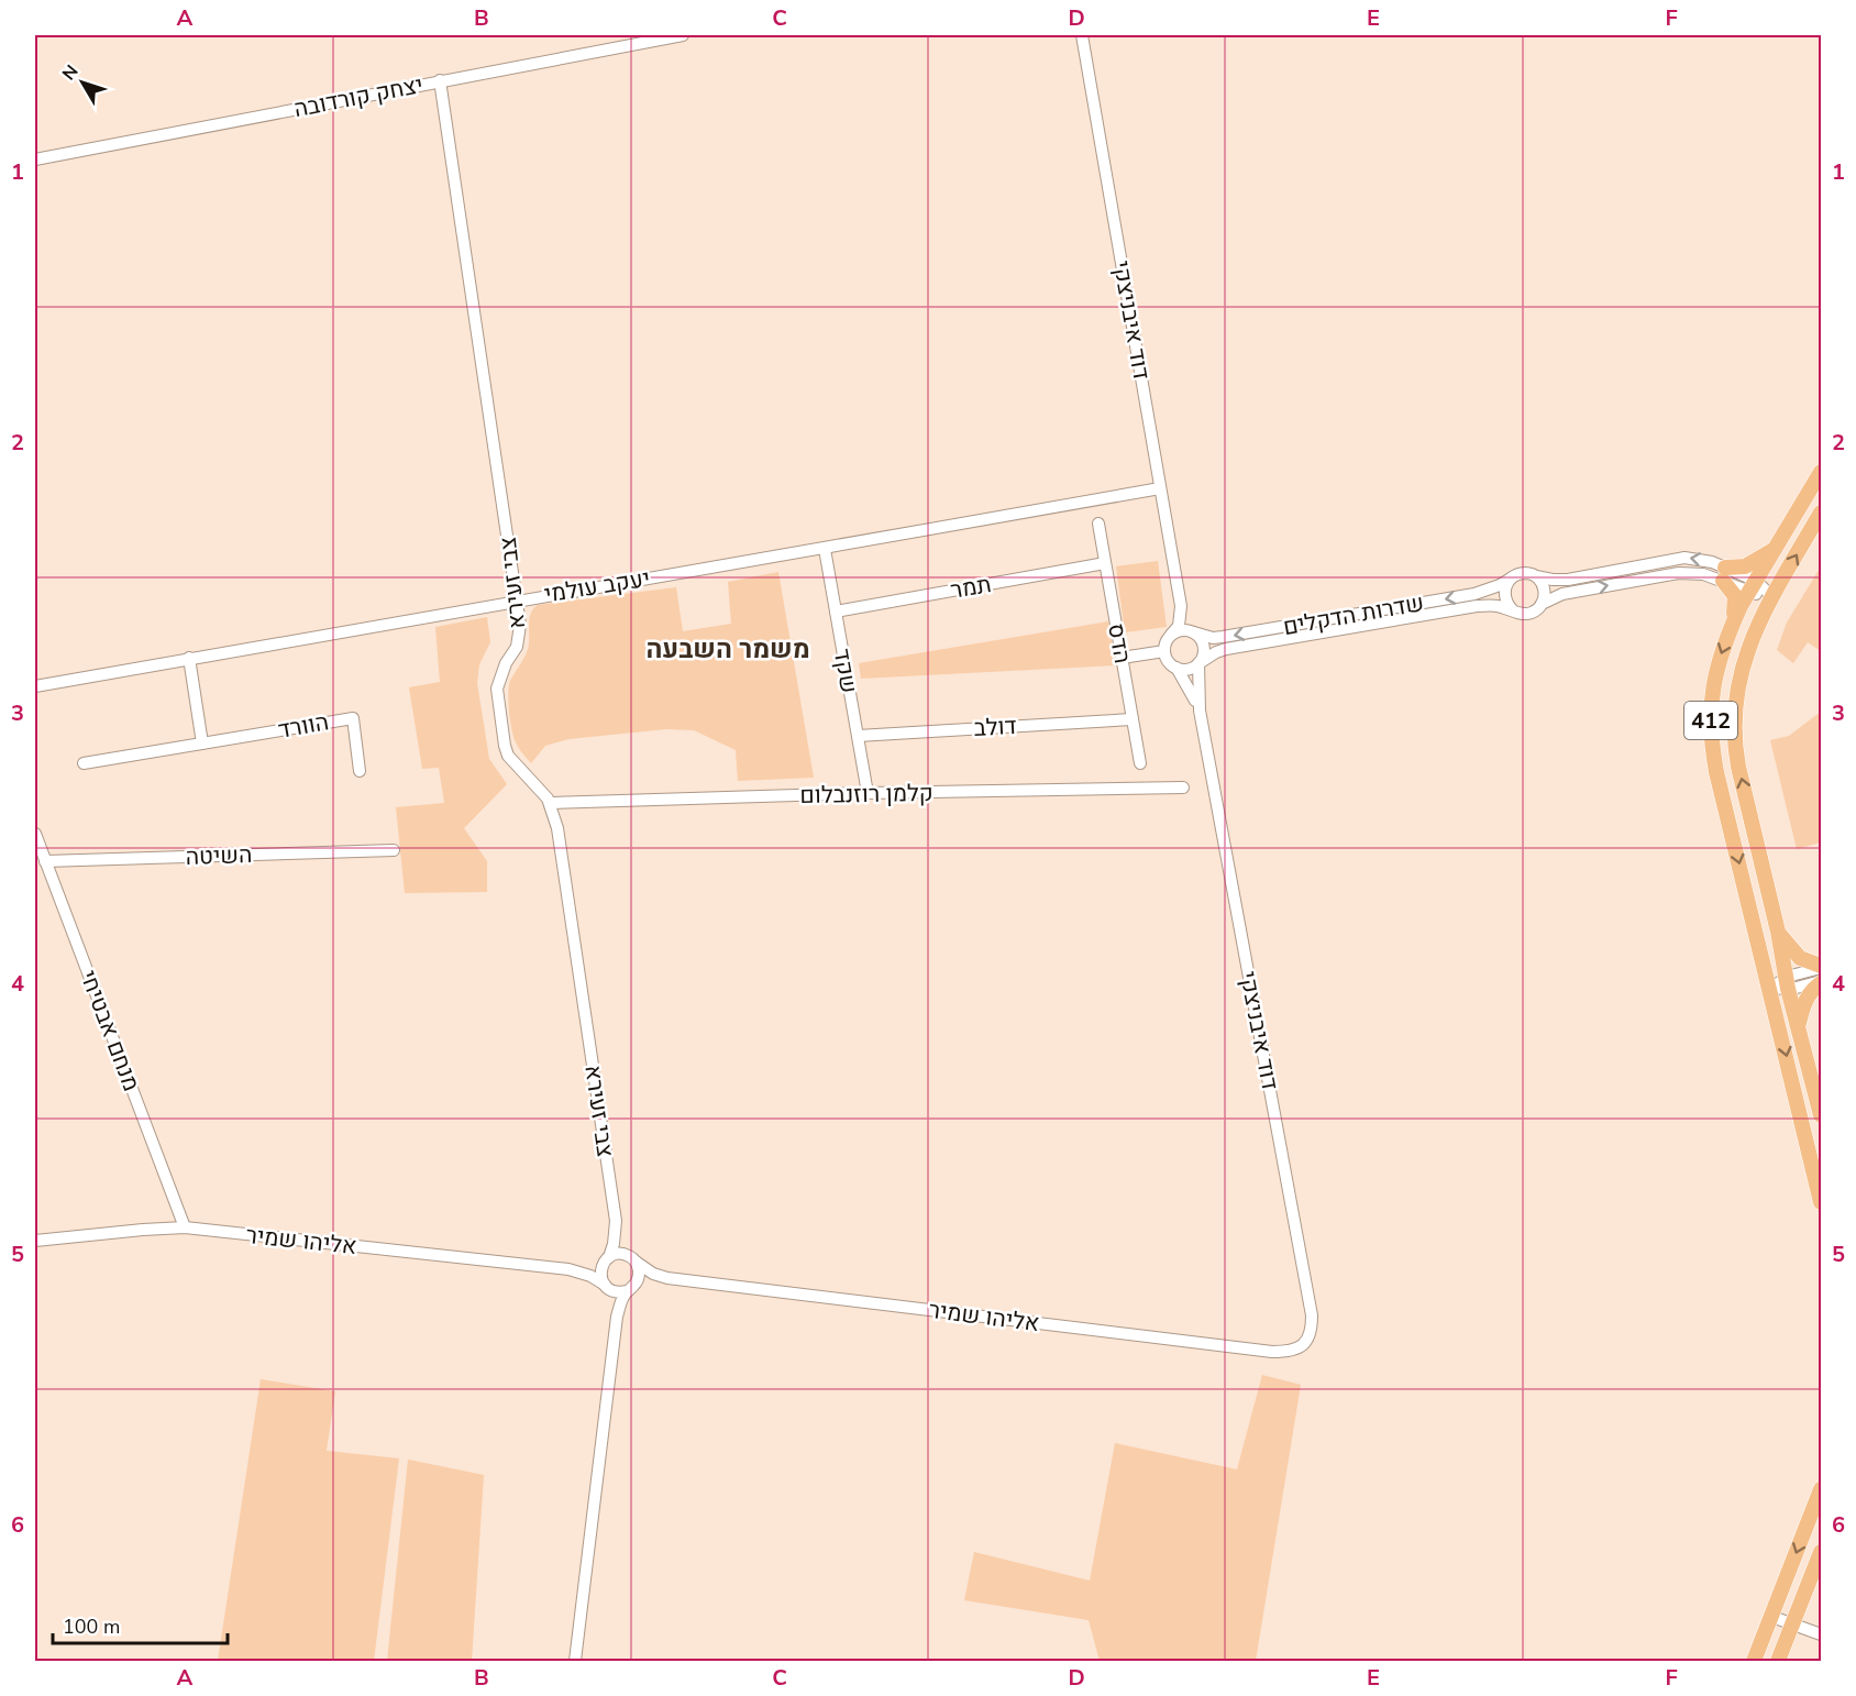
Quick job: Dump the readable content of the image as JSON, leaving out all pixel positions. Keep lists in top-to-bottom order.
{
  "streets": {
    "main road": ["412"],
    "street": [
      "יצחק קורדובה",
      "דוד איבניצקי",
      "צבי זעירא",
      "יעקב עולמי",
      "תמר",
      "שדרות הדקלים",
      "הדס",
      "שקד",
      "הוורד",
      "דולב",
      "קלמן רוזנבלום",
      "השיטה",
      "מנחם אבטיחי",
      "אליהו שמיר"
    ]
  },
  "crossings": [
    ["יצחק קורדובה", "צבי זעירא"],
    ["דוד איבניצקי", "יעקב עולמי"],
    ["דוד איבניצקי", "שדרות הדקלים"],
    ["דוד איבניצקי", "אליהו שמיר"],
    ["צבי זעירא", "יעקב עולמי"],
    ["צבי זעירא", "קלמן רוזנבלום"],
    ["צבי זעירא", "אליהו שמיר"],
    ["יעקב עולמי", "שקד"],
    ["תמר", "הדס"],
    ["תמר", "שקד"],
    ["הדס", "דולב"],
    ["שקד", "דולב"],
    ["שקד", "קלמן רוזנבלום"],
    ["השיטה", "מנחם אבטיחי"],
    ["מנחם אבטיחי", "אליהו שמיר"]
  ],
  "districts": ["משמר השבעה"],
  "scale_bar": "100 m",
  "north": "top left",
  "grid": {
    "columns": [
      "A",
      "B",
      "C",
      "D",
      "E",
      "F"
    ],
    "rows": [
      "1",
      "2",
      "3",
      "4",
      "5",
      "6"
    ]
  }
}
